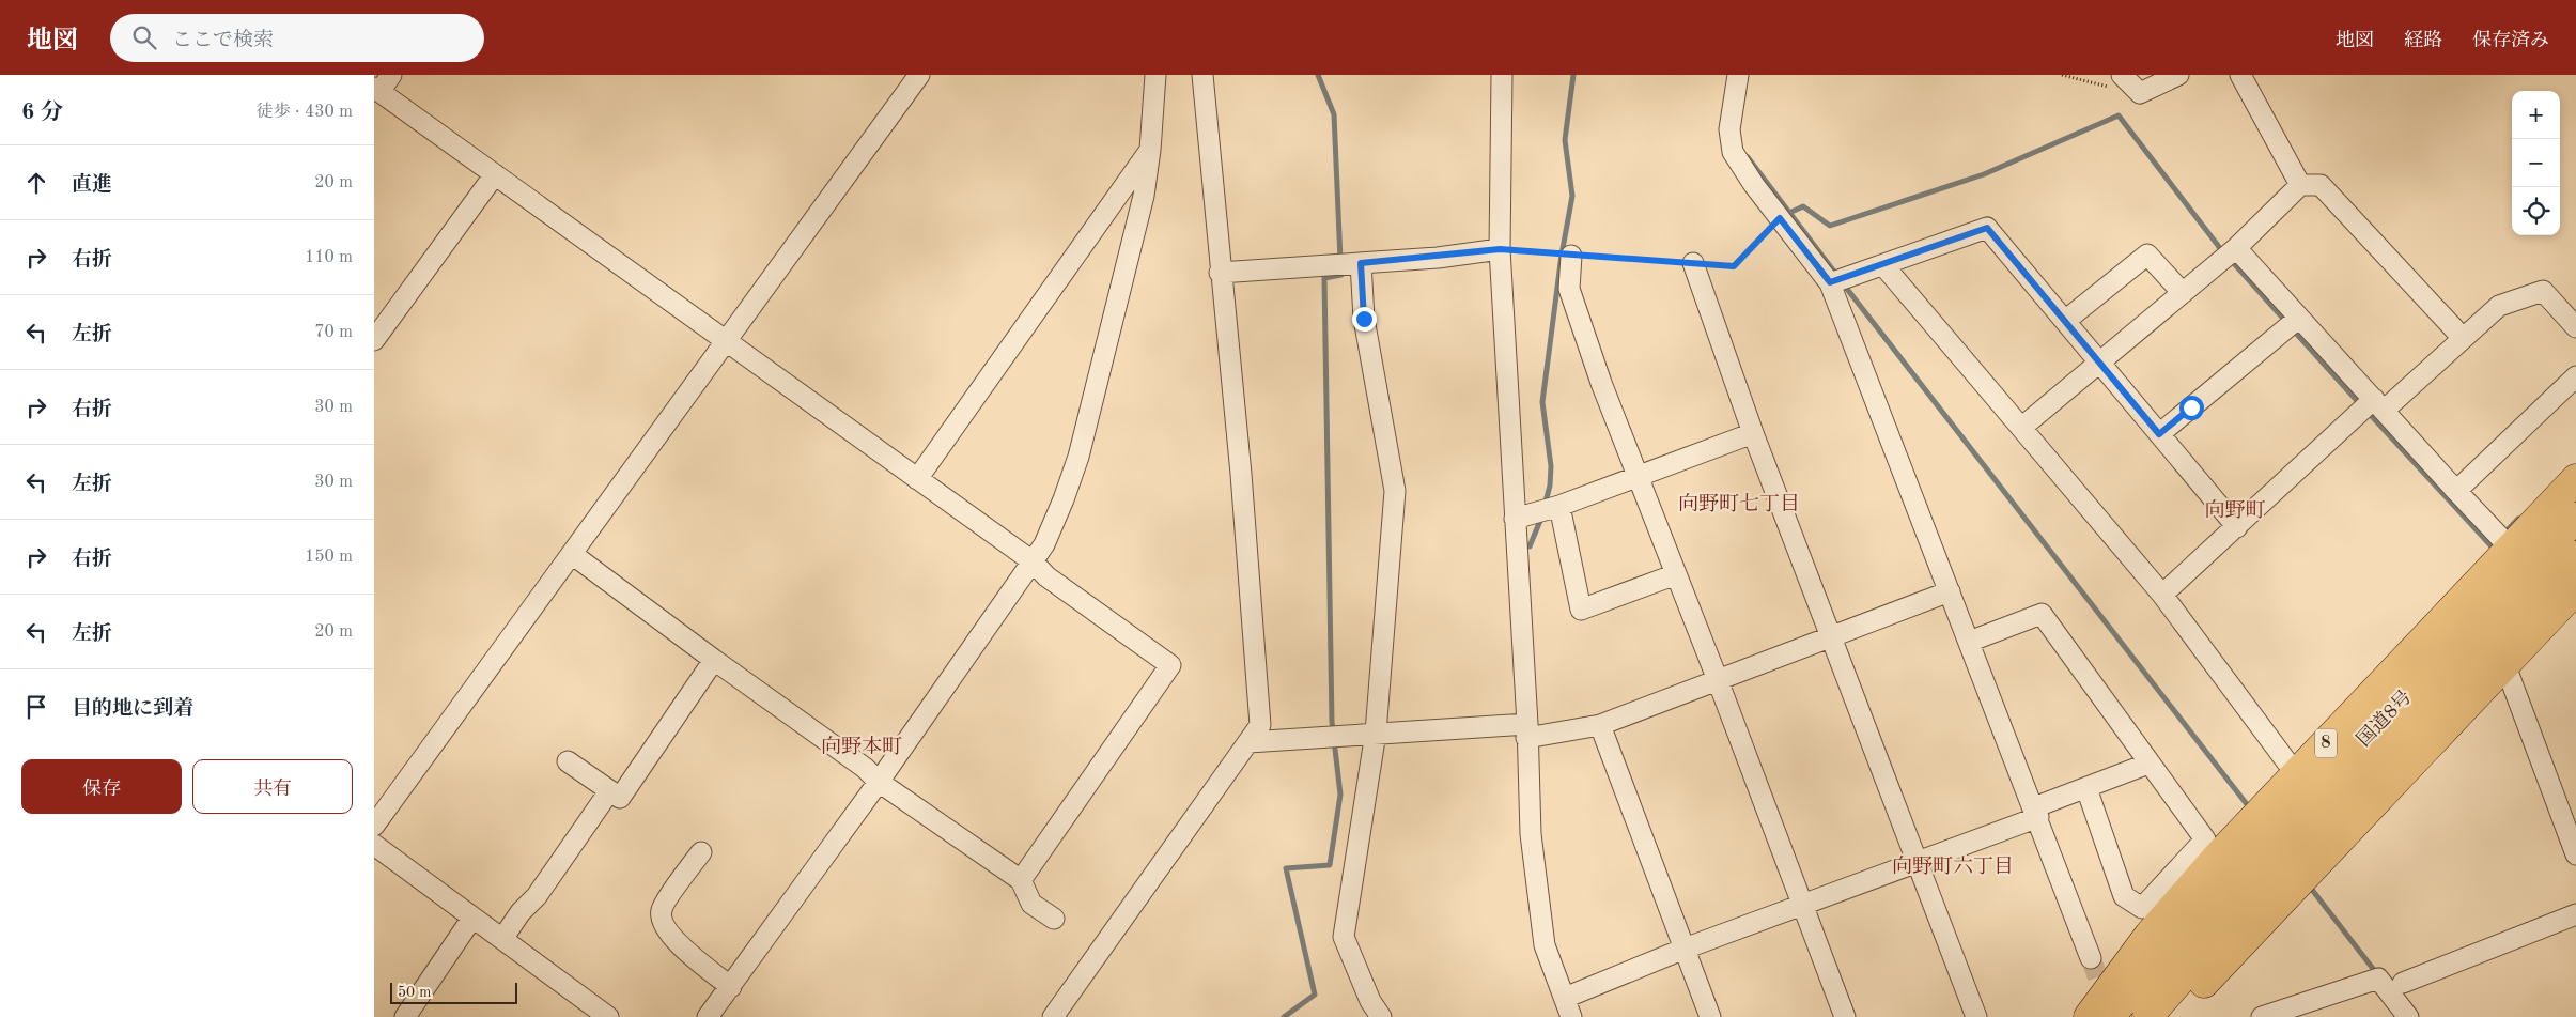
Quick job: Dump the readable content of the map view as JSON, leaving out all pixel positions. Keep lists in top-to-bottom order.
{
  "streets": {
    "highway": ["国道8号", "8"]
  },
  "districts": [
    "向野町七丁目",
    "向野町",
    "向野本町",
    "向野町六丁目"
  ],
  "scale_bar": "50 m",
  "page": {
    "header": "地図",
    "search": "ここで検索",
    "nav": ["地図", "経路", "保存済み"],
    "heading": ["6 分", "徒歩 · 430 m"],
    "map_buttons": ["+", "−"],
    "list": [
      ["直進", "20 m"],
      ["右折", "110 m"],
      ["左折", "70 m"],
      ["右折", "30 m"],
      ["左折", "30 m"],
      ["右折", "150 m"],
      ["左折", "20 m"],
      "目的地に到着"
    ],
    "buttons": ["保存", "共有"],
    "scale": "50 m"
  }
}
